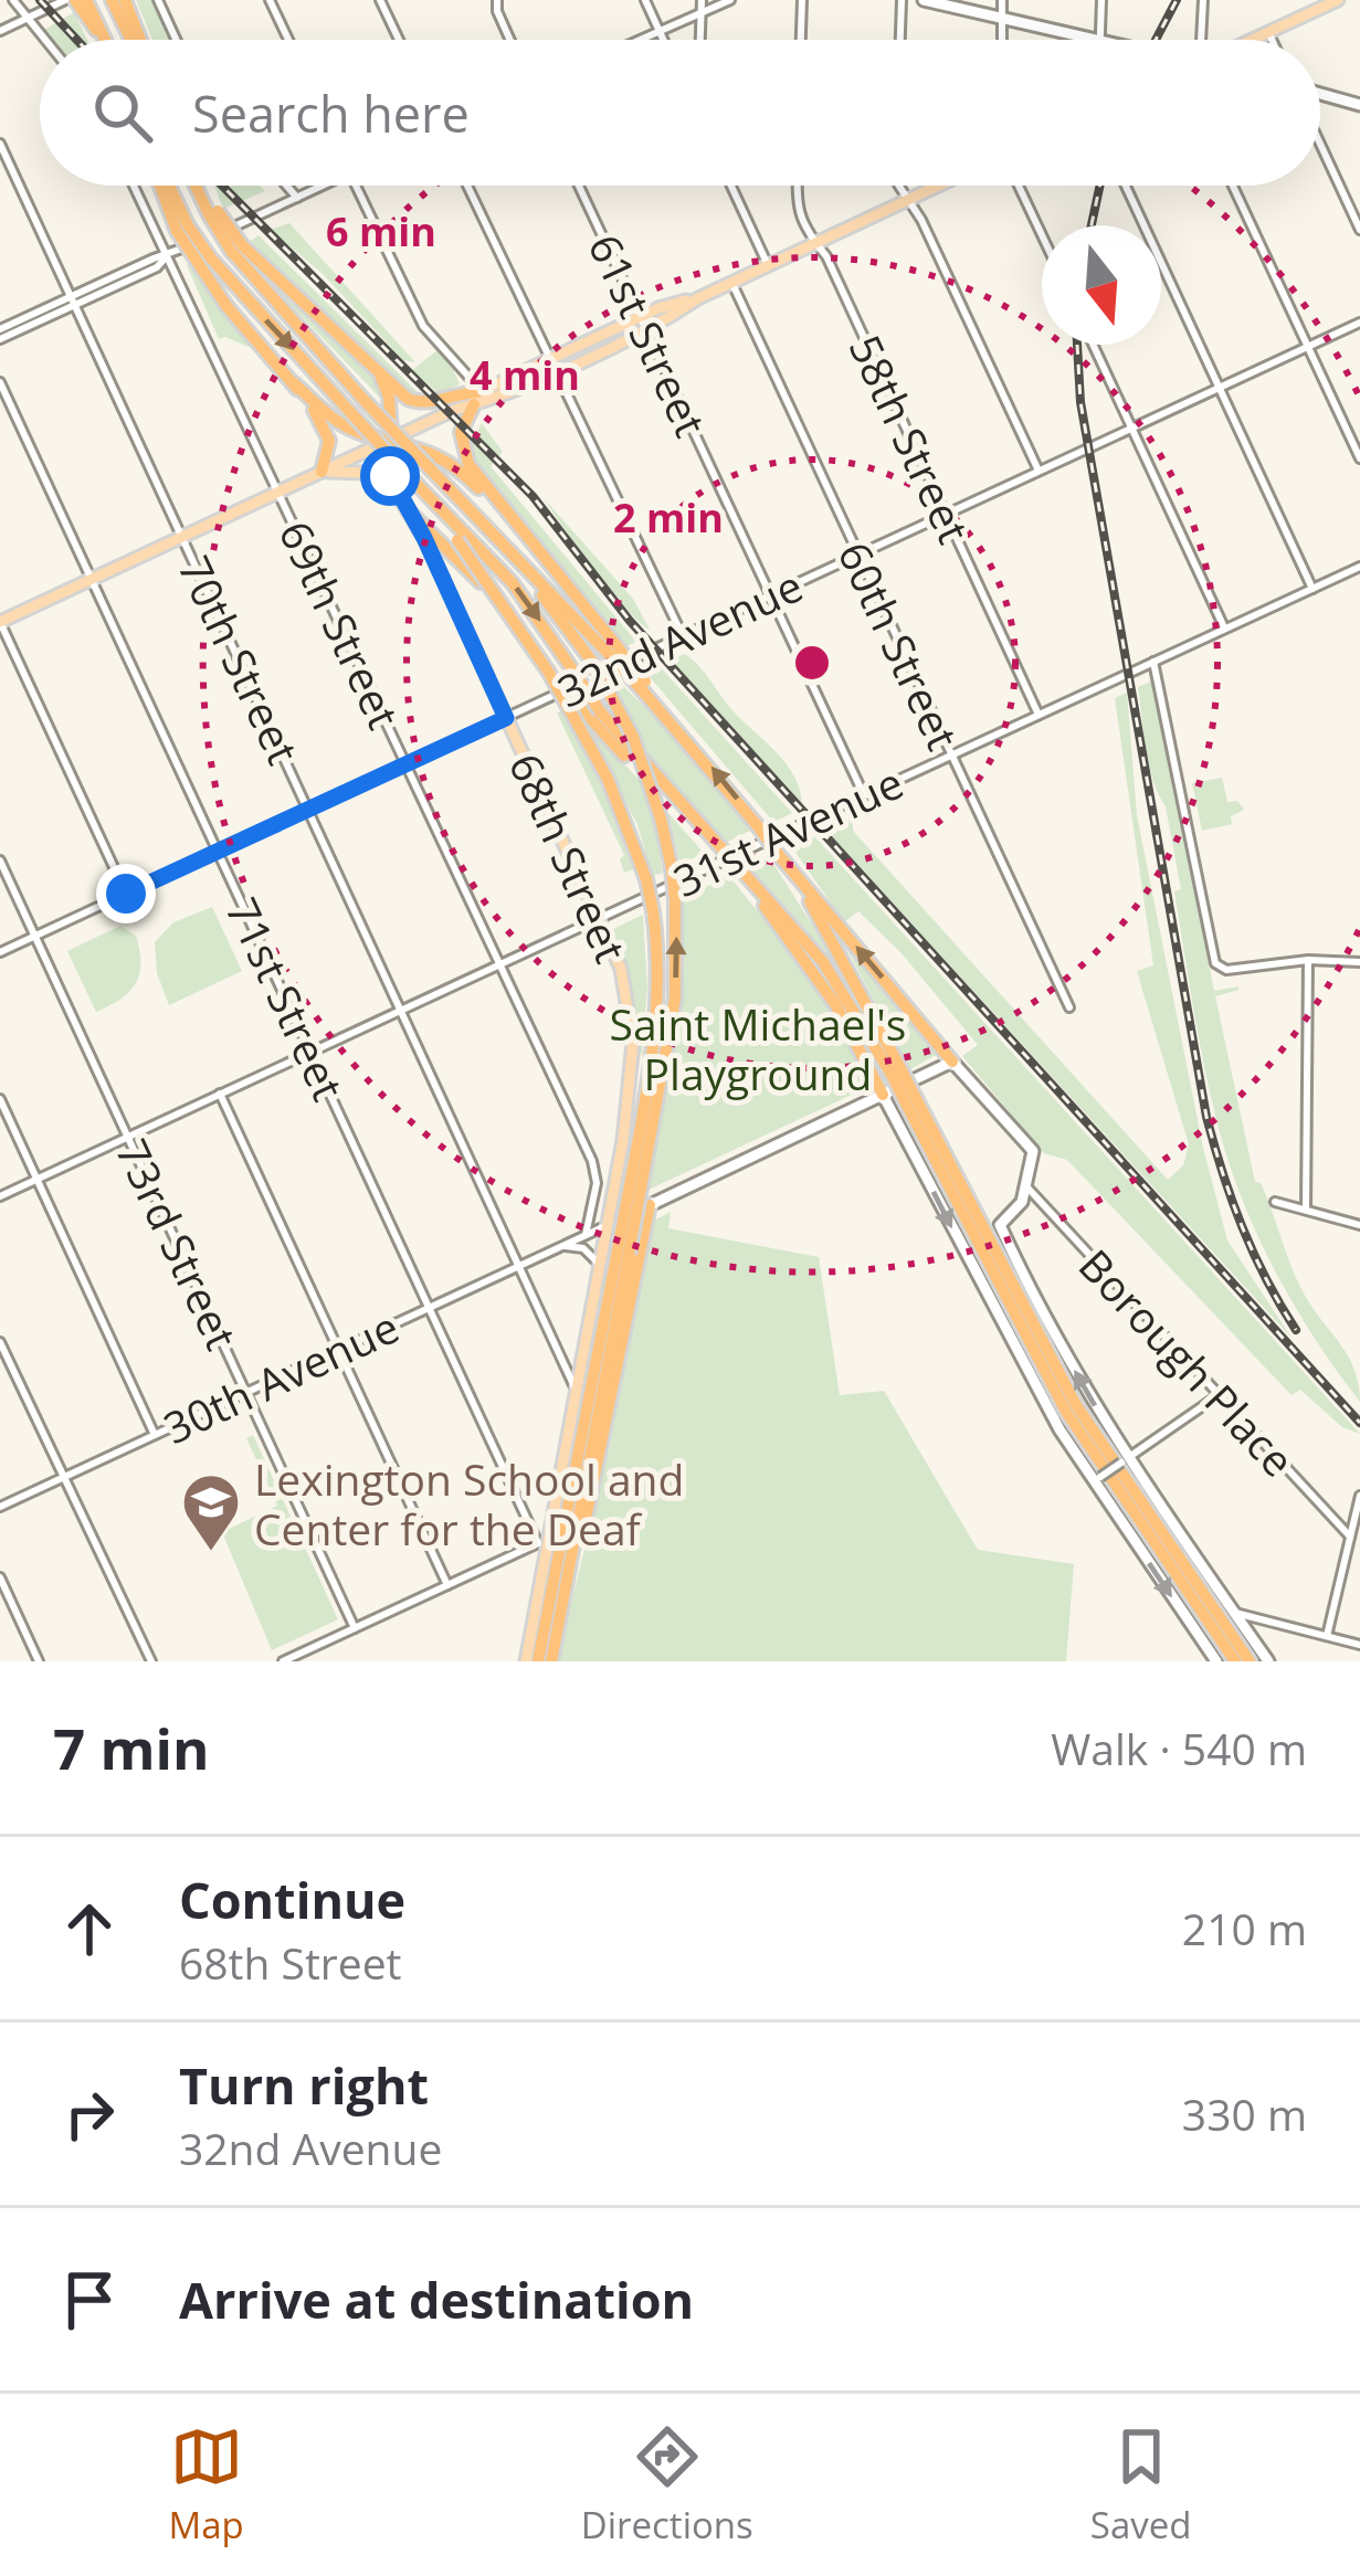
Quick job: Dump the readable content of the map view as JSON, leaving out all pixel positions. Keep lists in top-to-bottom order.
{
  "streets": {
    "main road": ["68th Street"],
    "street": [
      "61st Street",
      "58th Street",
      "69th Street",
      "32nd Avenue",
      "60th Street",
      "70th Street",
      "31st Avenue",
      "71st Street",
      "73rd Street",
      "Borough Place",
      "30th Avenue"
    ]
  },
  "crossings": [
    ["61st Street", "32nd Avenue"],
    ["61st Street", "31st Avenue"],
    ["58th Street", "32nd Avenue"],
    ["58th Street", "31st Avenue"],
    ["69th Street", "32nd Avenue"],
    ["69th Street", "31st Avenue"],
    ["69th Street", "30th Avenue"],
    ["32nd Avenue", "60th Street"],
    ["32nd Avenue", "70th Street"],
    ["32nd Avenue", "68th Street"],
    ["32nd Avenue", "71st Street"],
    ["32nd Avenue", "73rd Street"],
    ["60th Street", "31st Avenue"],
    ["70th Street", "31st Avenue"],
    ["70th Street", "68th Street"],
    ["70th Street", "30th Avenue"],
    ["31st Avenue", "68th Street"],
    ["31st Avenue", "71st Street"],
    ["31st Avenue", "73rd Street"],
    ["68th Street", "71st Street"],
    ["68th Street", "30th Avenue"],
    ["71st Street", "30th Avenue"],
    ["73rd Street", "30th Avenue"]
  ],
  "parks": ["Saint Michael's Playground"],
  "places": {
    "school or university": ["Lexington School and Center for the Deaf"]
  },
  "north": "bottom",
  "page": {
    "search": "Search here",
    "heading": ["7 min", "Walk · 540 m"],
    "list": [
      ["Continue", "68th Street", "210 m"],
      ["Turn right", "32nd Avenue", "330 m"],
      "Arrive at destination"
    ],
    "nav": ["Map", "Directions", "Saved"]
  },
  "rings": ["6 min", "4 min", "2 min"]
}
